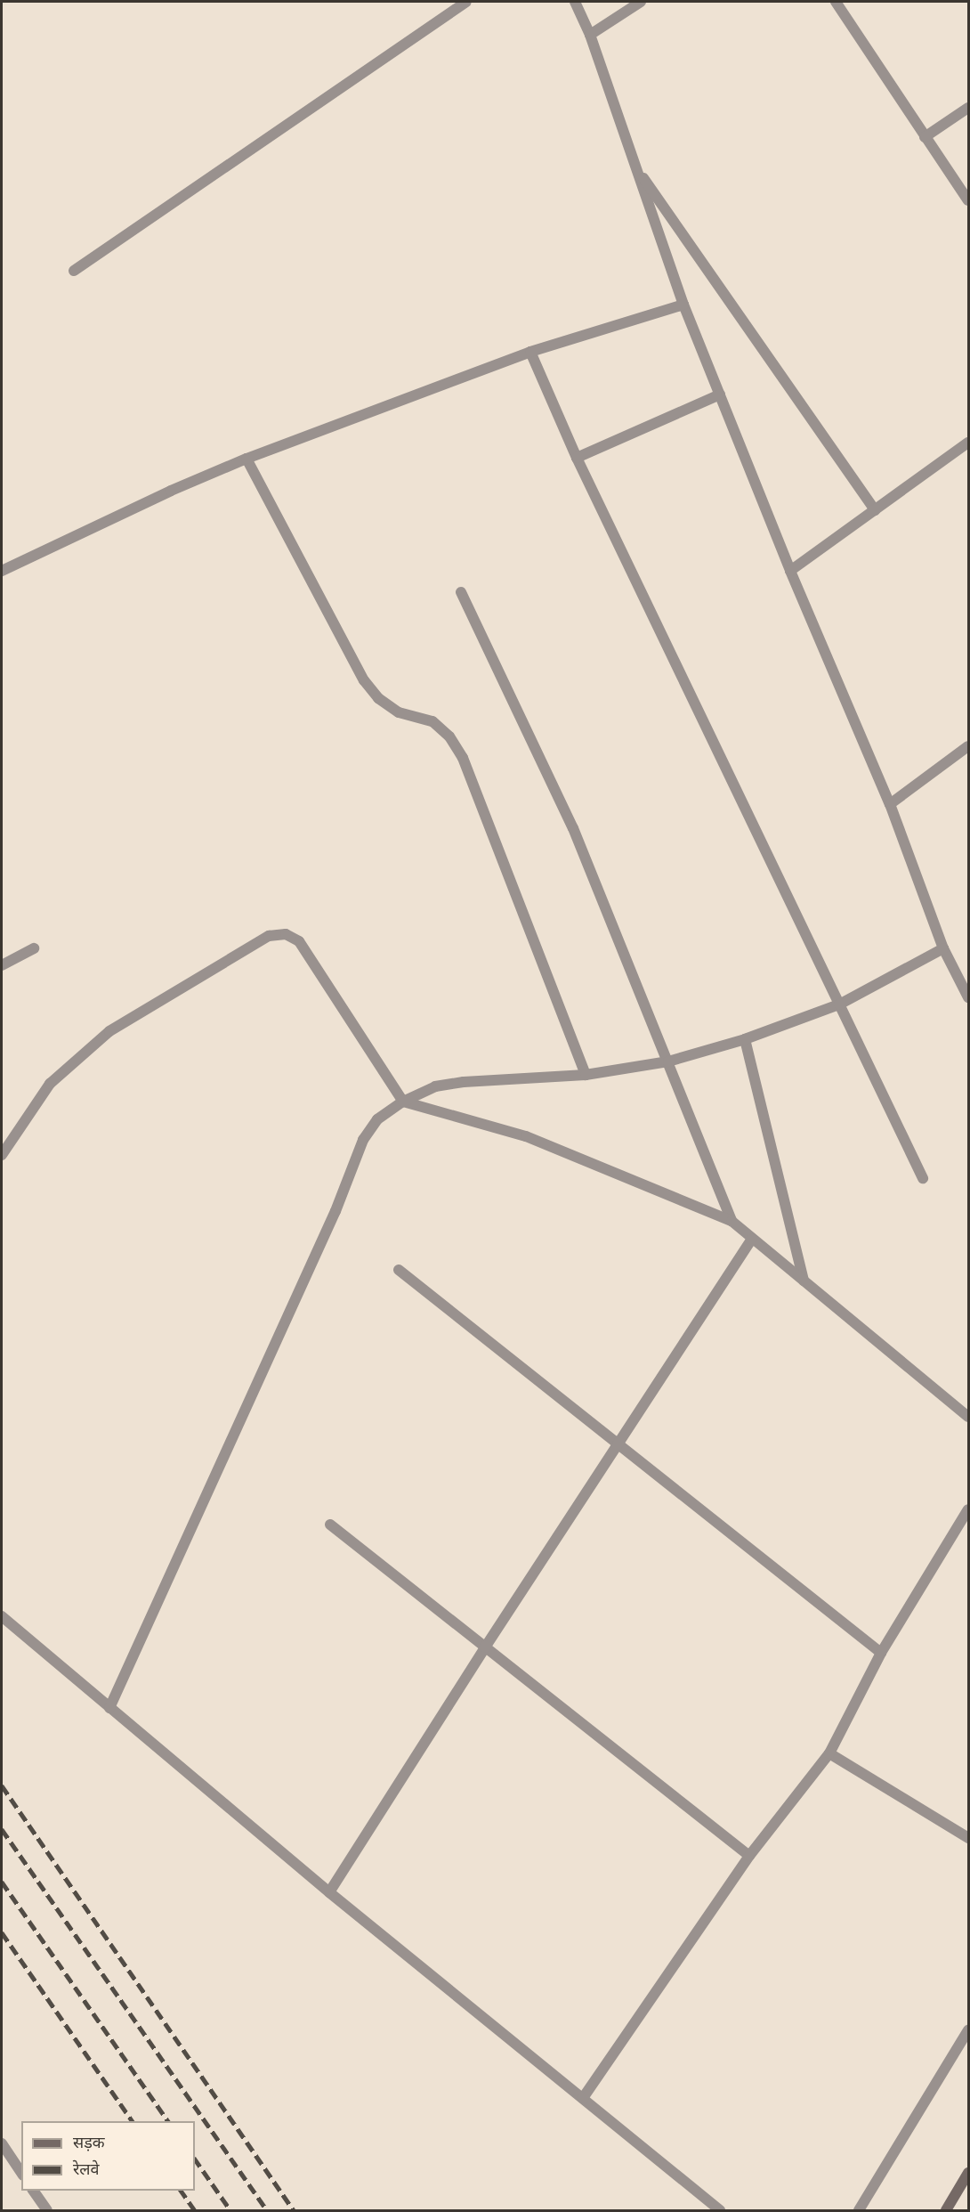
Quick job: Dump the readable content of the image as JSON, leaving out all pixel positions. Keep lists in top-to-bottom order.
{
  "legend": ["सड़क", "रेलवे"]
}
